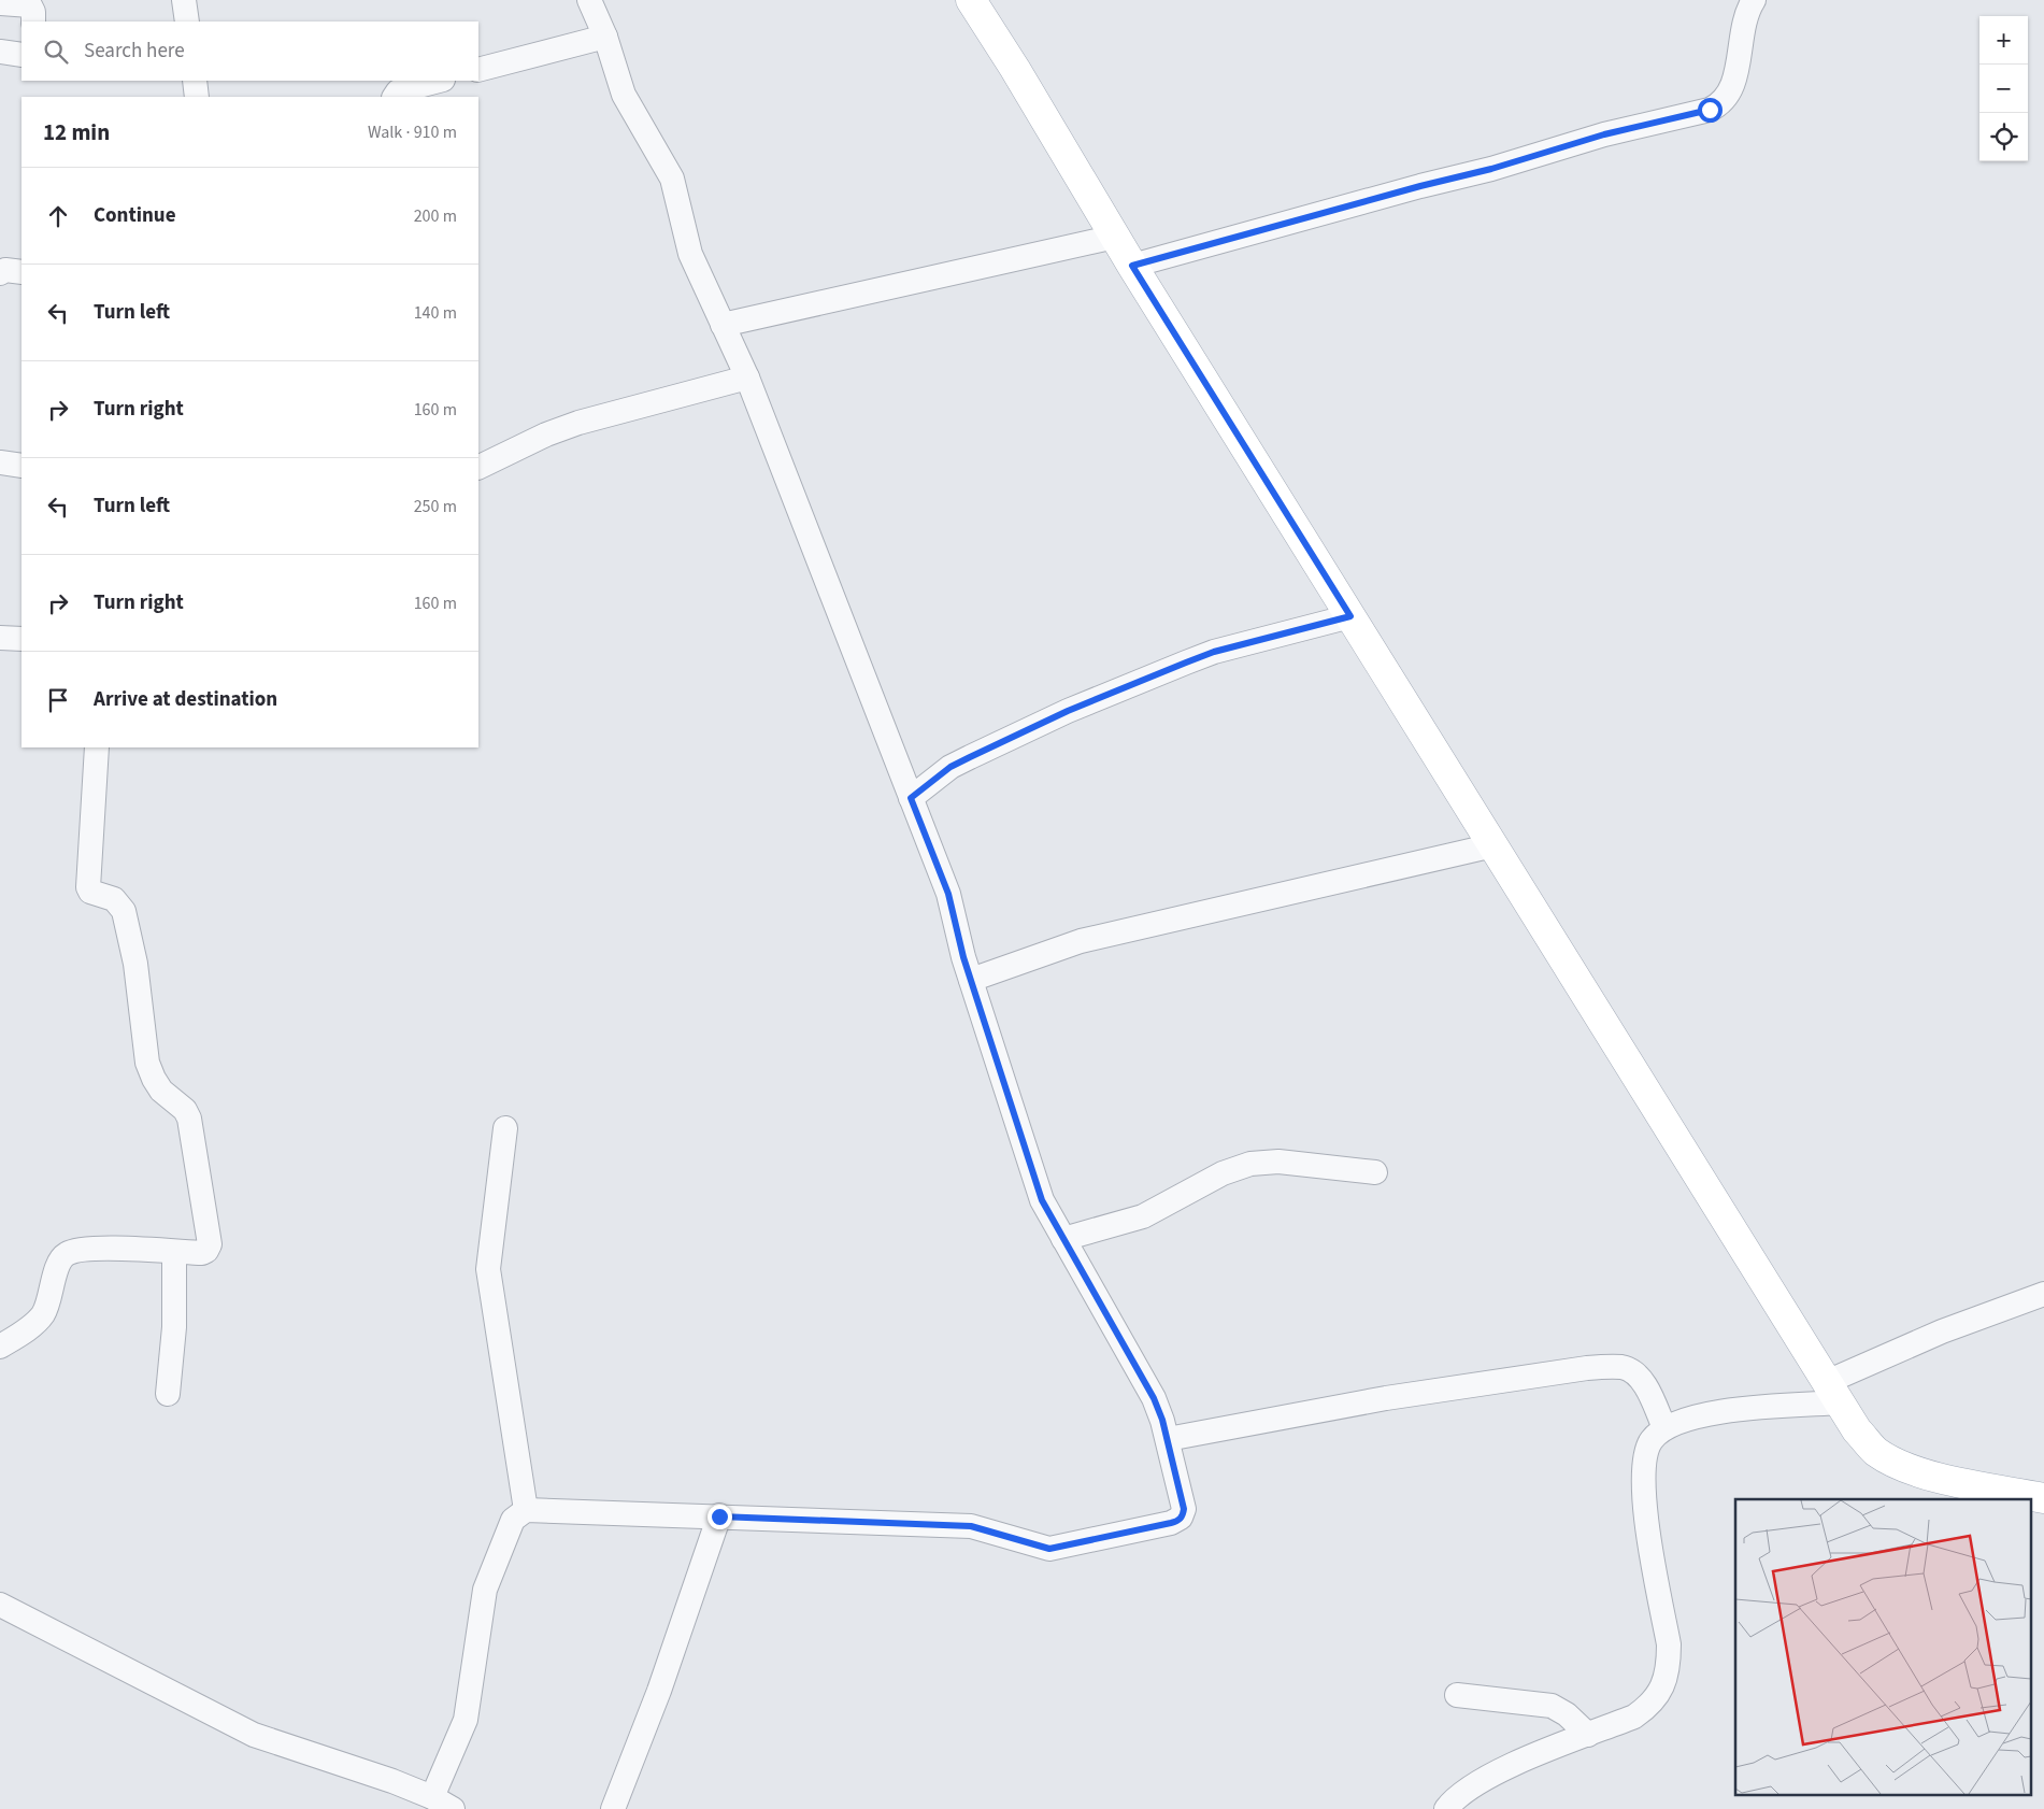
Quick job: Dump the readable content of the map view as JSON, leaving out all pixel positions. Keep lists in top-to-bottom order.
{
  "page": {
    "map_buttons": ["+", "−"],
    "search": "Search here",
    "heading": ["12 min", "Walk · 910 m"],
    "list": [
      ["Continue", "200 m"],
      ["Turn left", "140 m"],
      ["Turn right", "160 m"],
      ["Turn left", "250 m"],
      ["Turn right", "160 m"],
      "Arrive at destination"
    ]
  }
}
